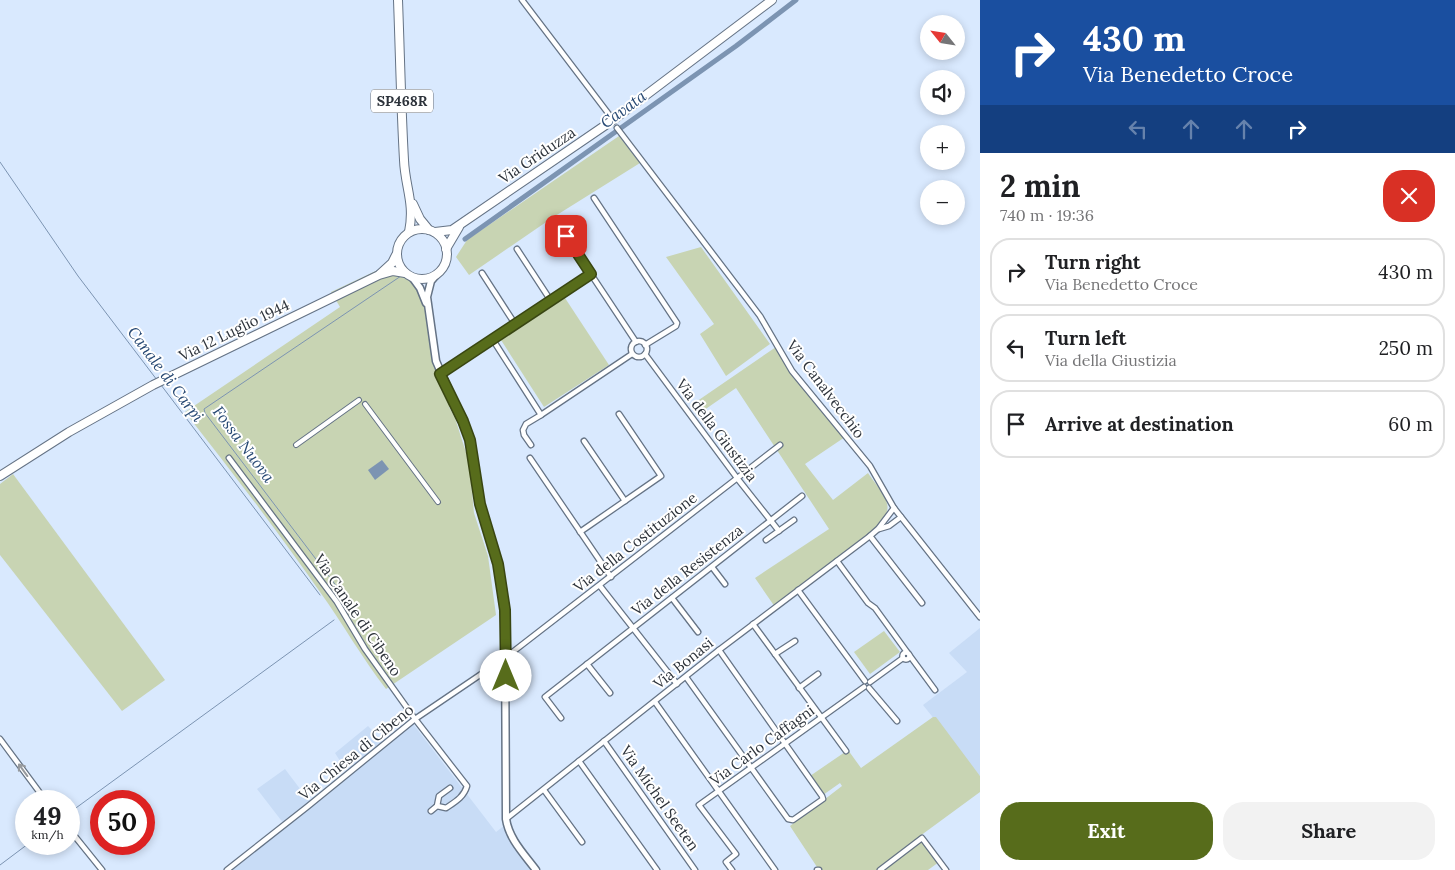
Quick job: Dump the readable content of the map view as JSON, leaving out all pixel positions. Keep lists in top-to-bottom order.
{
  "streets": {
    "main road": ["SP468R", "Via Griduzza", "Via 12 Luglio 1944"],
    "street": [
      "Via Canalvecchio",
      "Via della Giustizia",
      "Via della Costituzione",
      "Via della Resistenza",
      "Via Canale di Cibeno",
      "Via Bonasi",
      "Via Carlo Caffagni",
      "Via Chiesa di Cibeno",
      "Via Michel Seeten"
    ]
  },
  "crossings": [
    ["SP468R", "Via Griduzza"],
    ["Via Canalvecchio", "Via Bonasi"],
    ["Via della Giustizia", "Via della Costituzione"],
    ["Via della Giustizia", "Via della Resistenza"],
    ["Via della Costituzione", "Via Chiesa di Cibeno"],
    ["Via Canale di Cibeno", "Via Chiesa di Cibeno"],
    ["Via Bonasi", "Via Michel Seeten"]
  ],
  "water": ["Cavata", "Canale di Carpi", "Fossa Nuova"],
  "north": "top left",
  "page": {
    "turn": ["430 m", "Via Benedetto Croce"],
    "map_buttons": ["+", "−"],
    "heading": ["2 min", "740 m · 19:36"],
    "list": [
      {
        "name": "Turn right",
        "note": "Via Benedetto Croce",
        "value": "430 m"
      },
      {
        "name": "Turn left",
        "note": "Via della Giustizia",
        "value": "250 m"
      },
      {
        "name": "Arrive at destination",
        "value": "60 m"
      }
    ],
    "speed": "49 km/h",
    "limit": "50",
    "buttons": ["Exit", "Share"]
  }
}
